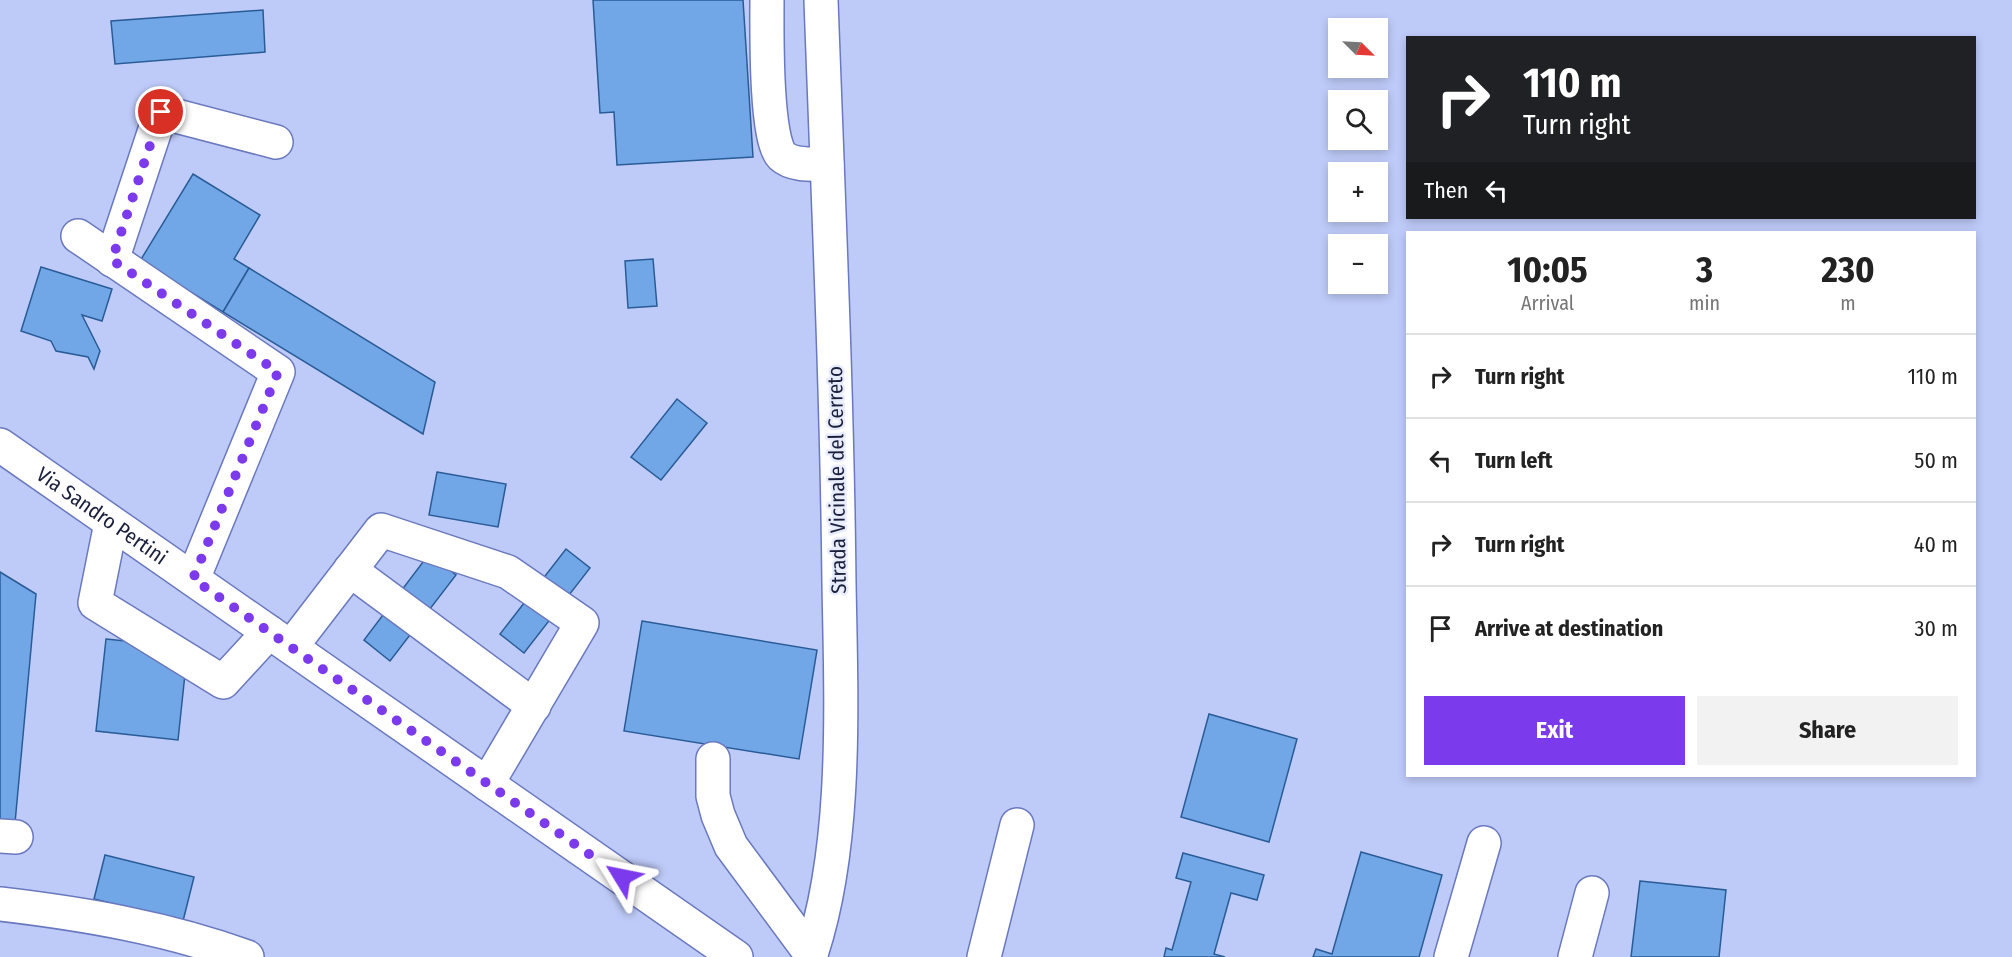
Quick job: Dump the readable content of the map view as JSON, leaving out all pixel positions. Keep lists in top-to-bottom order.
{
  "streets": {
    "street": ["Strada Vicinale del Cerreto", "Via Sandro Pertini"]
  },
  "north": "bottom right",
  "page": {
    "map_buttons": ["+", "−"],
    "turn": ["110 m", "Turn right"],
    "then": "Then",
    "eta": [
      "10:05",
      "Arrival",
      "3",
      "min",
      "230",
      "m"
    ],
    "list": [
      {
        "name": "Turn right",
        "value": "110 m"
      },
      {
        "name": "Turn left",
        "value": "50 m"
      },
      {
        "name": "Turn right",
        "value": "40 m"
      },
      {
        "name": "Arrive at destination",
        "value": "30 m"
      }
    ],
    "buttons": ["Exit", "Share"]
  }
}
